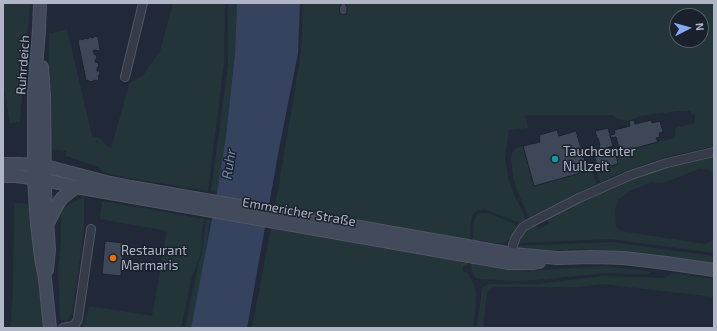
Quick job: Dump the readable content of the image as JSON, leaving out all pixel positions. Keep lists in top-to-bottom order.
{
  "streets": {
    "main road": ["Ruhrdeich", "Emmericher Straße"]
  },
  "crossings": [
    ["Ruhrdeich", "Emmericher Straße"]
  ],
  "water": ["Ruhr"],
  "places": ["Tauchcenter Nullzeit", "Restaurant Marmaris"],
  "north": "right"
}
